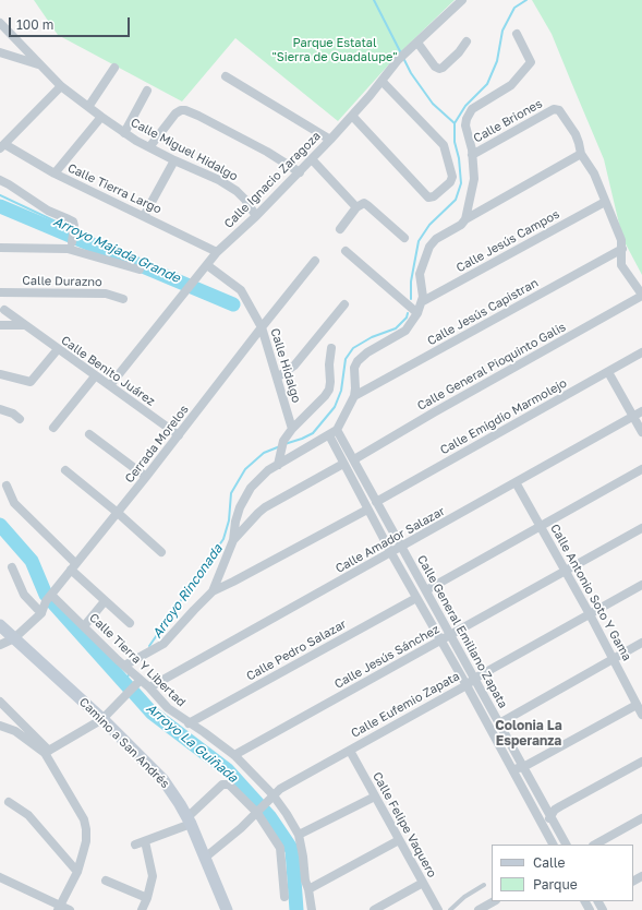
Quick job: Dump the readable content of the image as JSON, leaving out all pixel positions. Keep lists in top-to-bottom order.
{
  "streets": {
    "street": [
      "Calle Briones",
      "Calle Miguel Hidalgo",
      "Calle Ignacio Zaragoza",
      "Calle Tierra Largo",
      "Calle Jesús Campos",
      "Calle Durazno",
      "Calle Jesús Capistran",
      "Calle Hidalgo",
      "Calle General Pioquinto Galis",
      "Calle Benito Juárez",
      "Calle Emigdio Marmolejo",
      "Cerrada Morelos",
      "Calle Amador Salazar",
      "Calle Antonio Soto Y Gama",
      "Calle General Emiliano Zapata",
      "Calle Pedro Salazar",
      "Calle Jesús Sánchez",
      "Calle Tierra Y Libertad",
      "Calle Eufemio Zapata",
      "Camino a San Andrés",
      "Calle Felipe Vaquero"
    ]
  },
  "crossings": [
    ["Calle Miguel Hidalgo", "Calle Ignacio Zaragoza"],
    ["Calle Ignacio Zaragoza", "Calle Tierra Largo"],
    ["Calle Ignacio Zaragoza", "Calle Hidalgo"],
    ["Calle Ignacio Zaragoza", "Calle Benito Juárez"],
    ["Calle Hidalgo", "Cerrada Morelos"],
    ["Calle General Pioquinto Galis", "Calle General Emiliano Zapata"],
    ["Calle Benito Juárez", "Cerrada Morelos"],
    ["Calle Emigdio Marmolejo", "Calle General Emiliano Zapata"],
    ["Cerrada Morelos", "Calle Tierra Y Libertad"],
    ["Cerrada Morelos", "Camino a San Andrés"],
    ["Calle Amador Salazar", "Calle Antonio Soto Y Gama"],
    ["Calle Amador Salazar", "Calle General Emiliano Zapata"],
    ["Calle Amador Salazar", "Calle Tierra Y Libertad"],
    ["Calle Antonio Soto Y Gama", "Calle Jesús Sánchez"],
    ["Calle Antonio Soto Y Gama", "Calle Eufemio Zapata"],
    ["Calle General Emiliano Zapata", "Calle Pedro Salazar"],
    ["Calle General Emiliano Zapata", "Calle Jesús Sánchez"],
    ["Calle General Emiliano Zapata", "Calle Eufemio Zapata"],
    ["Calle Pedro Salazar", "Calle Tierra Y Libertad"],
    ["Calle Jesús Sánchez", "Calle Tierra Y Libertad"],
    ["Calle Tierra Y Libertad", "Calle Eufemio Zapata"],
    ["Calle Eufemio Zapata", "Camino a San Andrés"],
    ["Calle Eufemio Zapata", "Calle Felipe Vaquero"]
  ],
  "districts": ["Colonia La Esperanza"],
  "water": ["Arroyo Majada Grande", "Arroyo Rinconada", "Arroyo La Guiñada"],
  "parks": ["Parque Estatal \"Sierra de Guadalupe\""],
  "legend": ["Calle", "Parque"],
  "scale_bar": "100 m"
}
